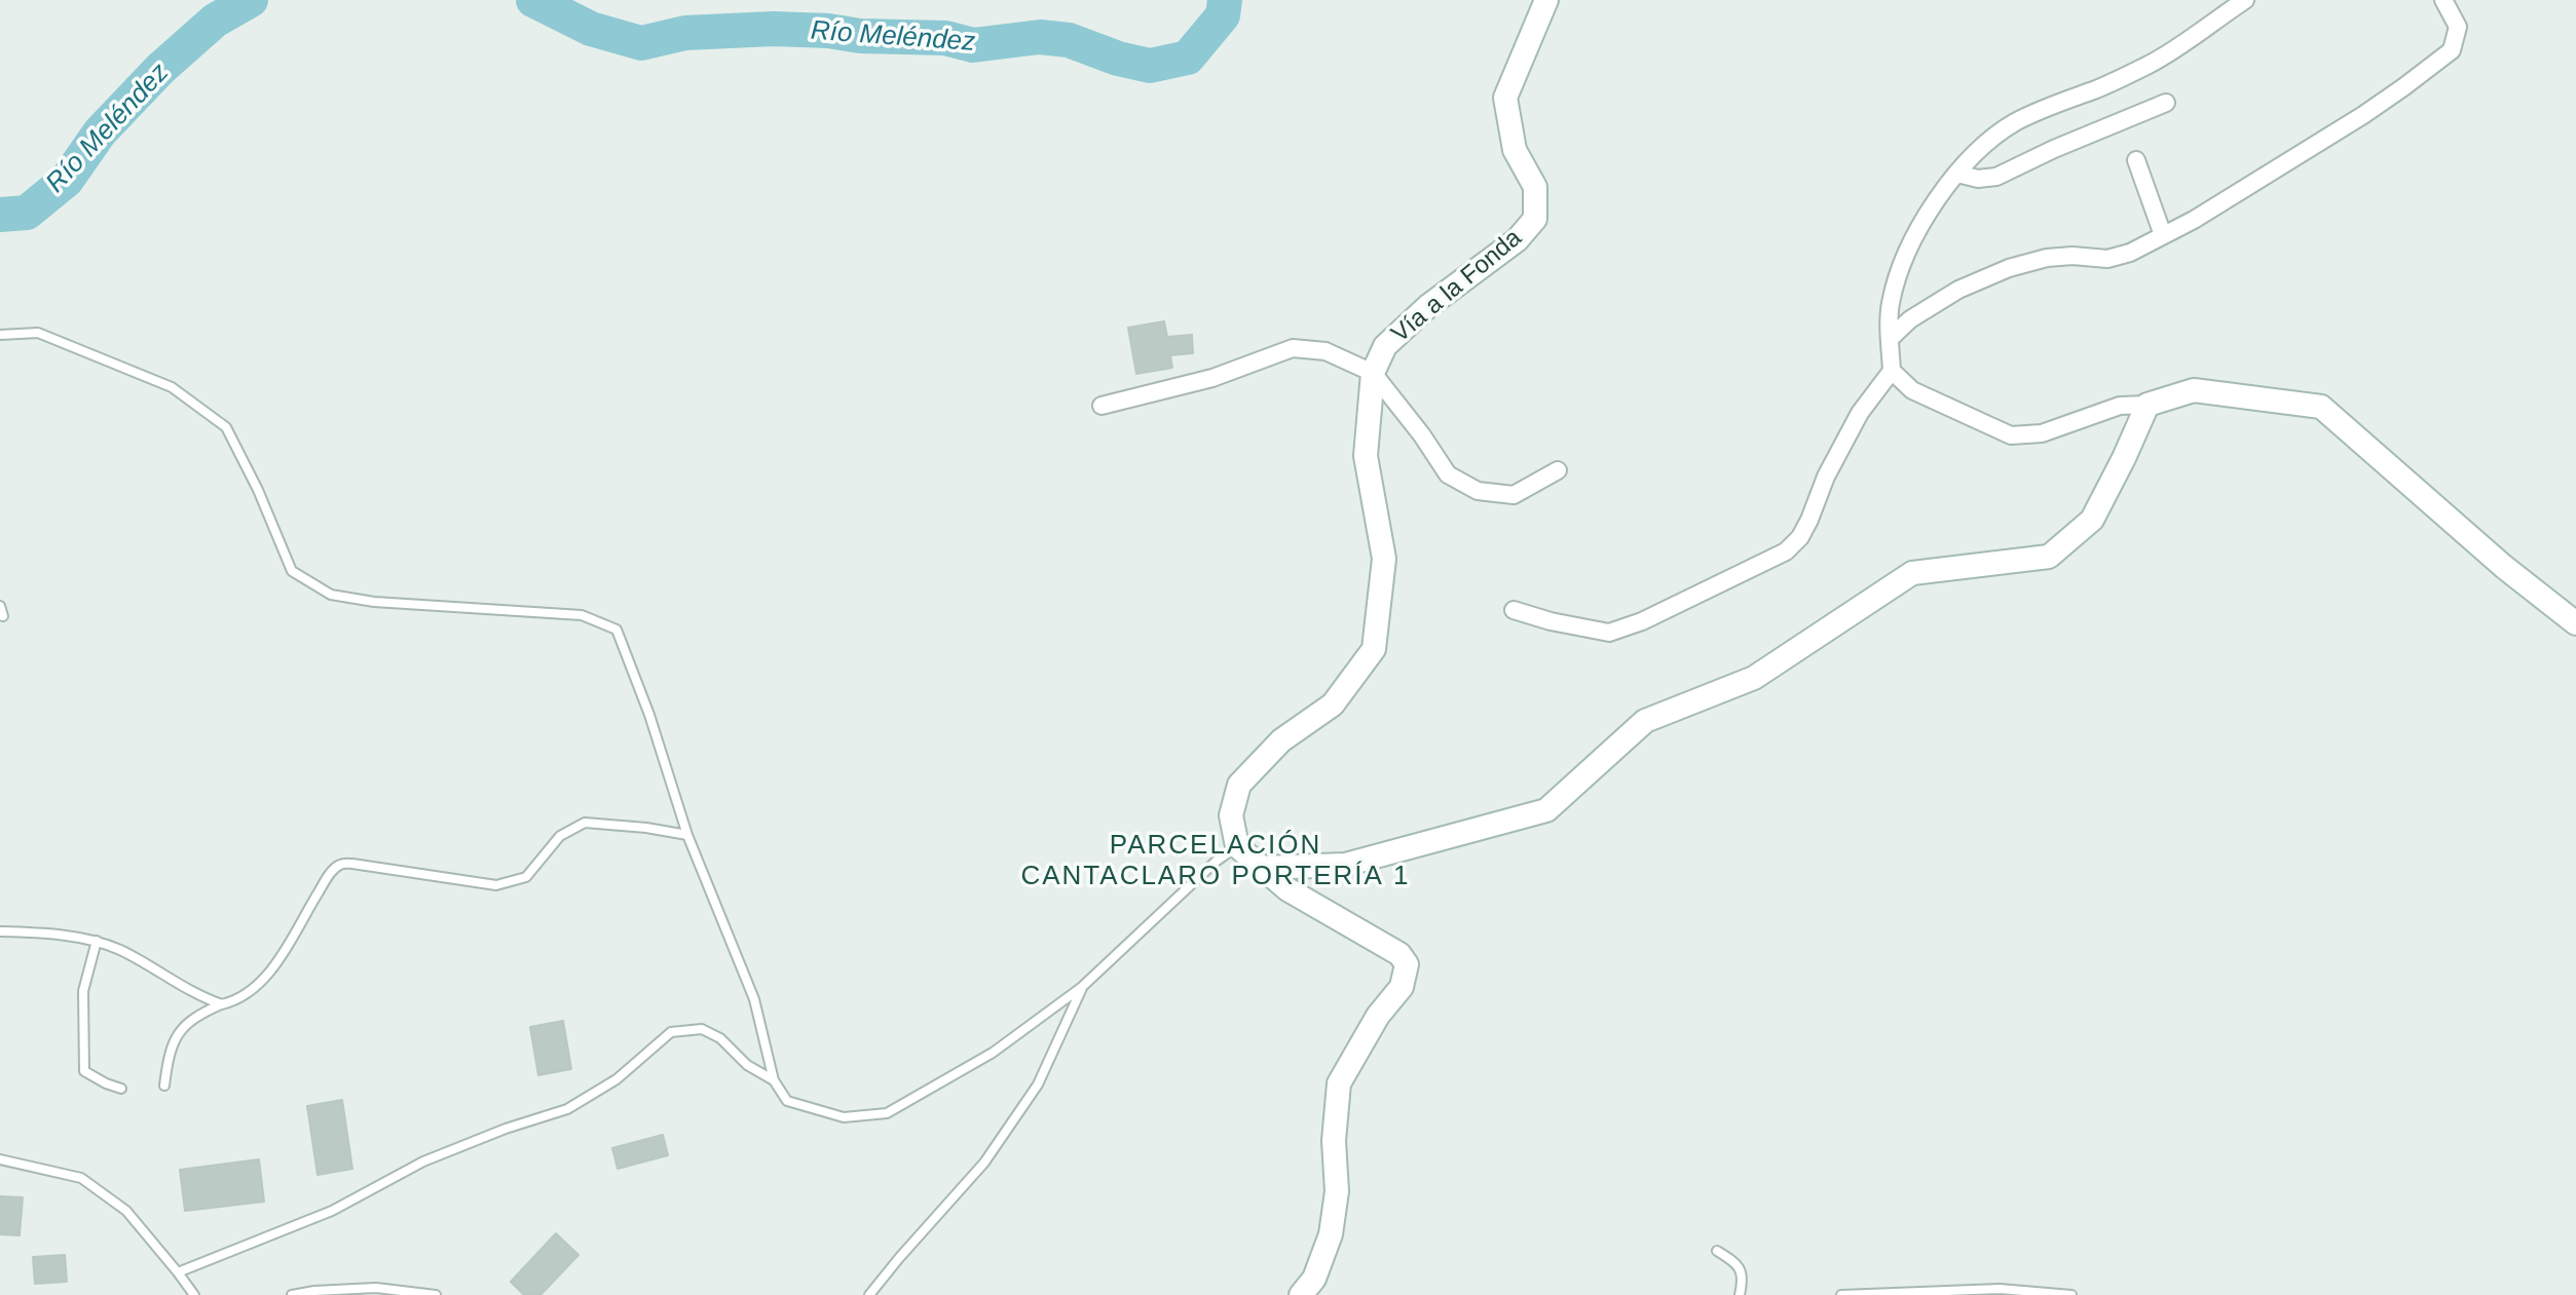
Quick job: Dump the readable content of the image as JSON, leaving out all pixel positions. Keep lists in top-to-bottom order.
{
  "streets": {
    "street": ["Vía a la Fonda"]
  },
  "districts": ["PARCELACIÓN CANTACLARO PORTERÍA 1"],
  "water": ["Río Meléndez"]
}
